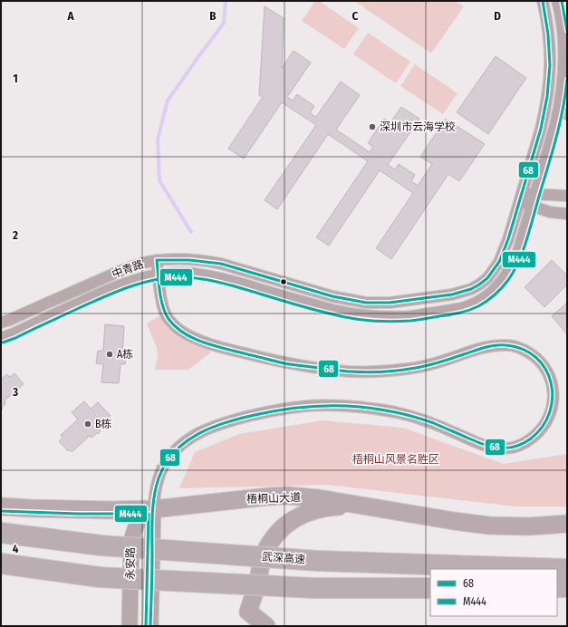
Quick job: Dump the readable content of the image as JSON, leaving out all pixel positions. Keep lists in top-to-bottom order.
{
  "streets": {
    "highway": ["武深高速"],
    "main road": ["梧桐山大道", "永安路"],
    "street": ["中青路"]
  },
  "crossings": [
    ["中青路", "永安路"],
    ["梧桐山大道", "永安路"]
  ],
  "parks": ["梧桐山风景名胜区"],
  "places": ["深圳市云海学校", "A栋", "B栋"],
  "lines": ["transit line 68", "transit line M444"],
  "legend": ["68", "M444"],
  "grid": {
    "columns": [
      "A",
      "B",
      "C",
      "D"
    ],
    "rows": [
      "1",
      "2",
      "3",
      "4"
    ]
  }
}
